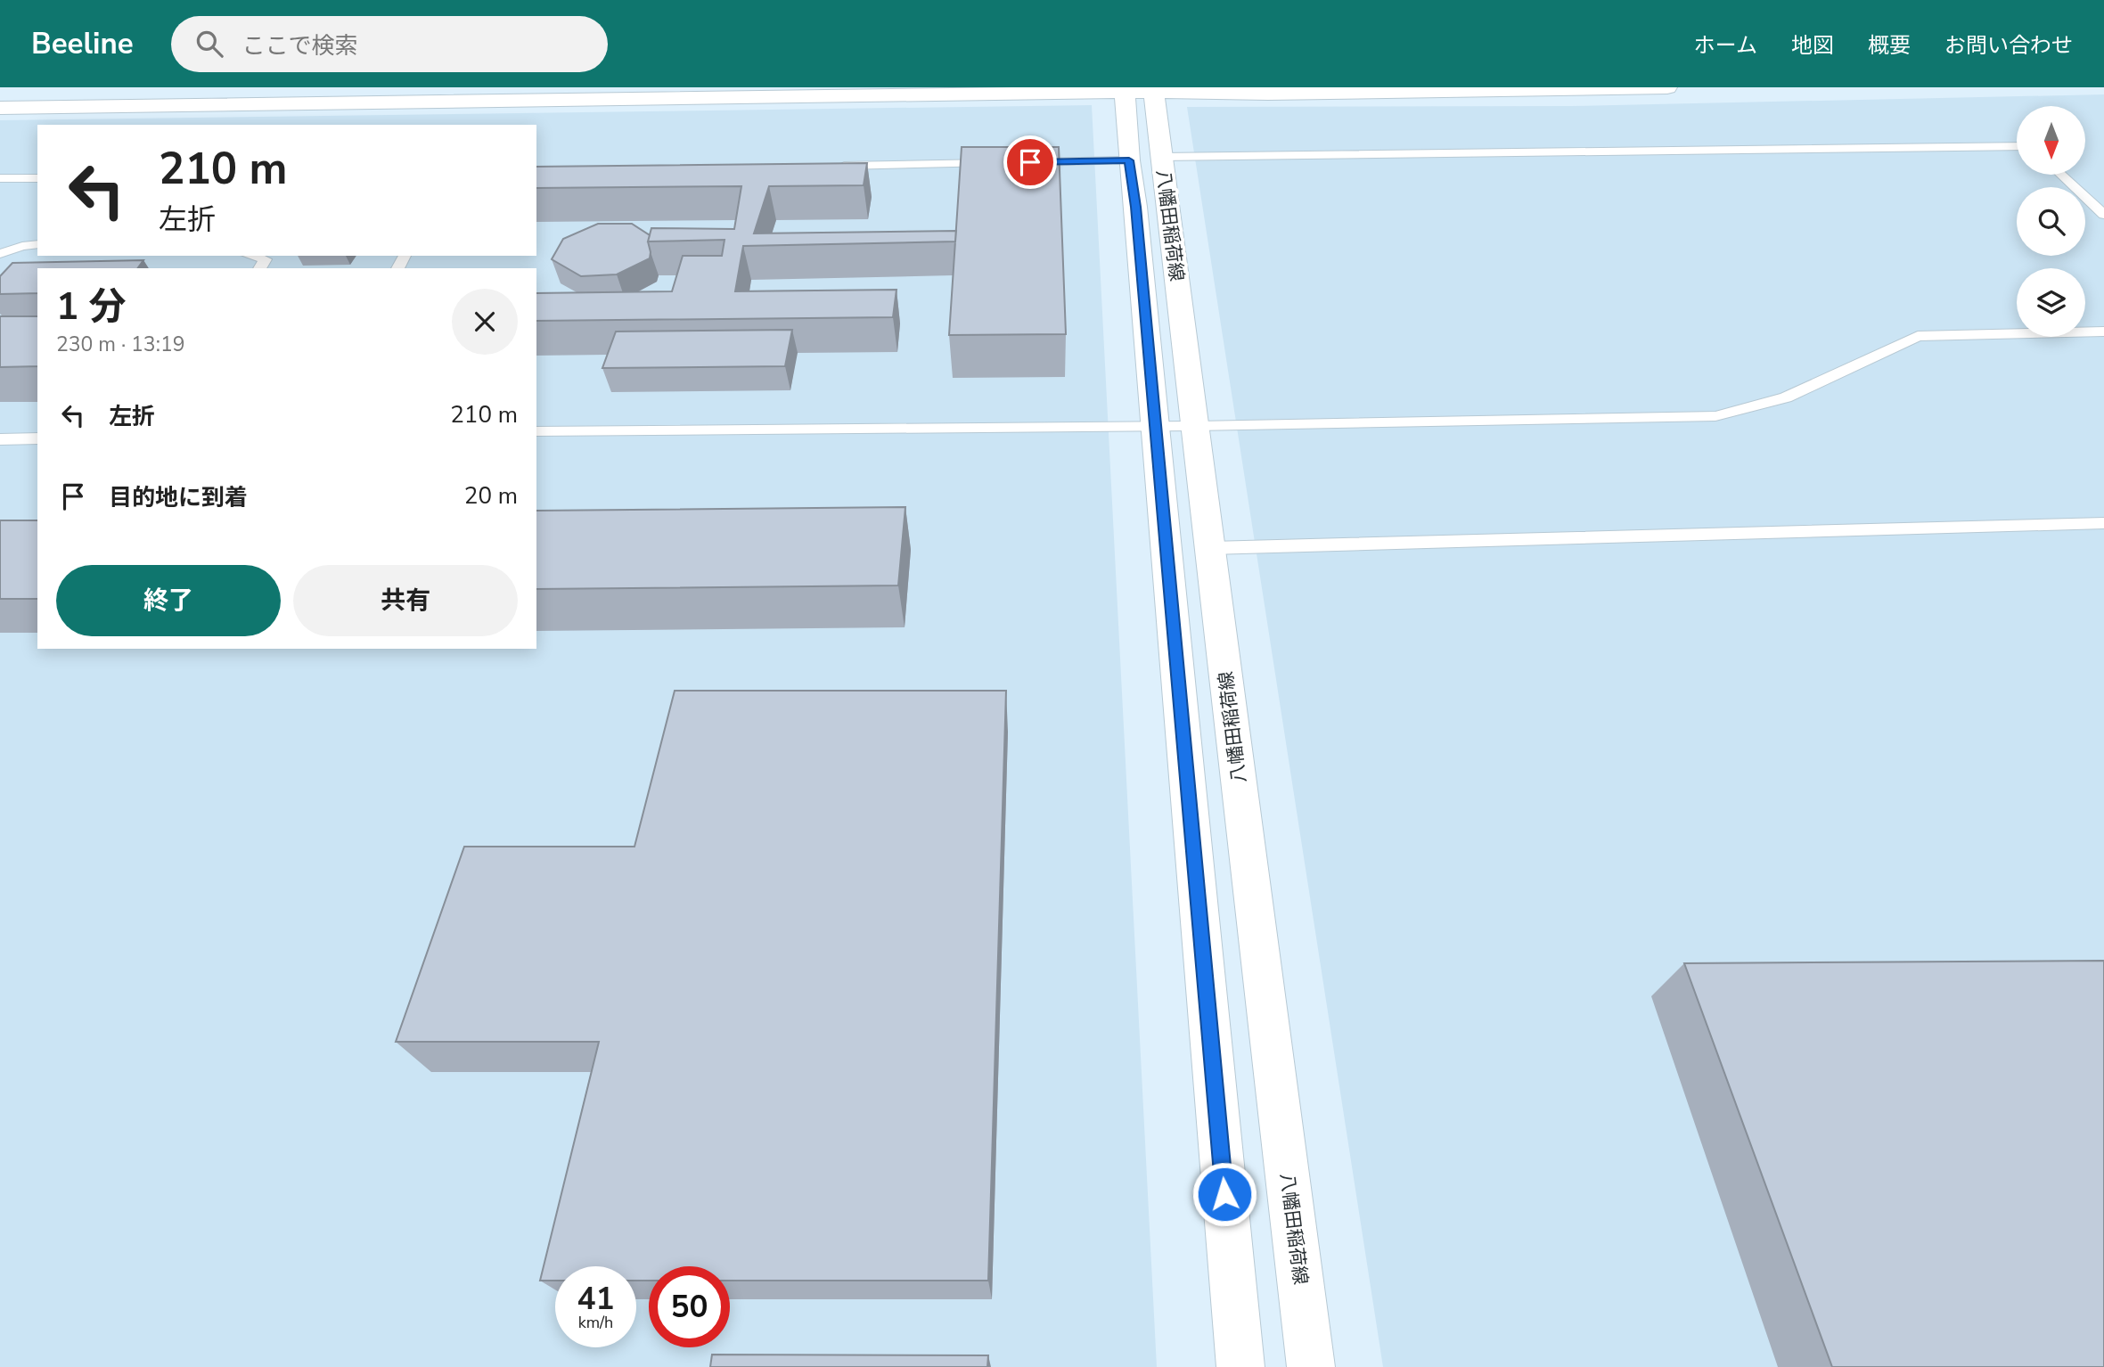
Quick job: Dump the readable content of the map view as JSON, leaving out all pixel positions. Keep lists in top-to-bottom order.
{
  "streets": {
    "main road": ["八幡田稲荷線"]
  },
  "north": "bottom",
  "page": {
    "header": "Beeline",
    "search": "ここで検索",
    "nav": [
      "ホーム",
      "地図",
      "概要",
      "お問い合わせ"
    ],
    "turn": ["210 m", "左折"],
    "heading": ["1 分", "230 m · 13:19"],
    "list": [
      {
        "name": "左折",
        "value": "210 m"
      },
      {
        "name": "目的地に到着",
        "value": "20 m"
      }
    ],
    "buttons": ["終了", "共有"],
    "speed": "41 km/h",
    "limit": "50"
  }
}
